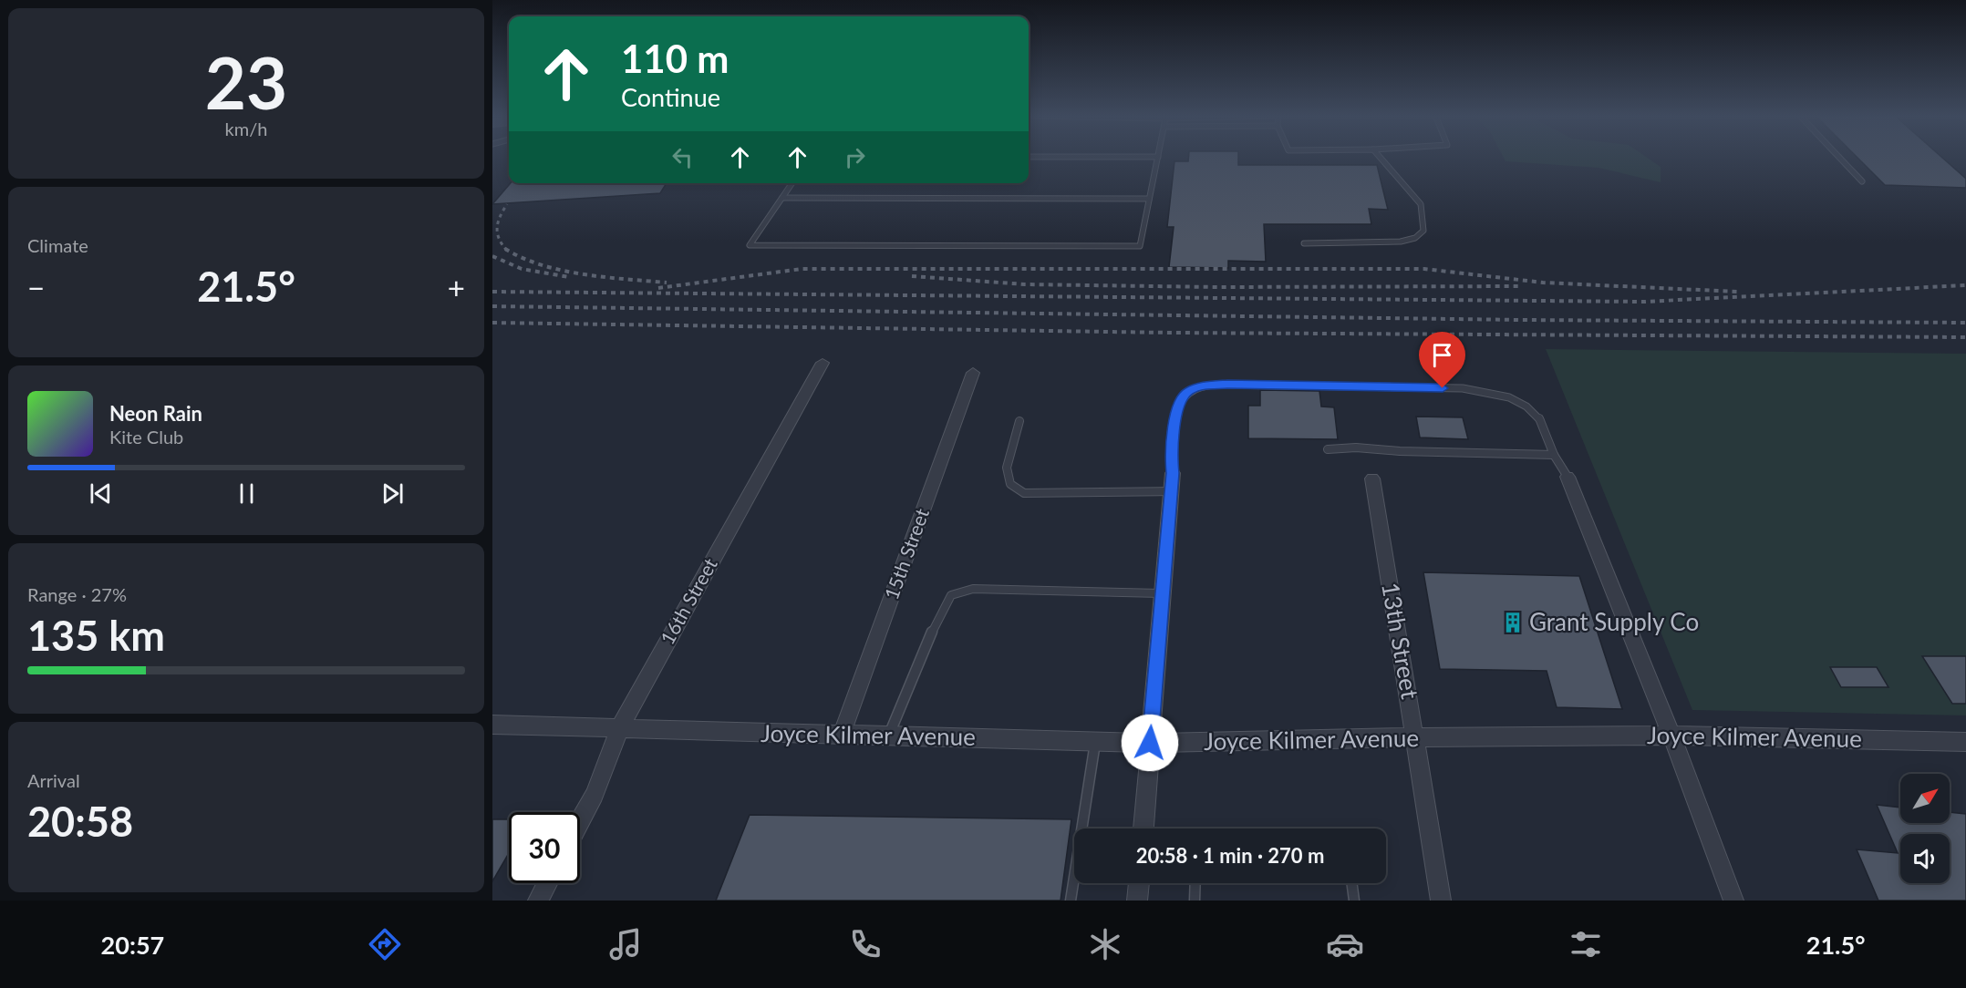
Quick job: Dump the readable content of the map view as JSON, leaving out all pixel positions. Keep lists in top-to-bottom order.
{
  "streets": {
    "street": [
      "15th Street",
      "16th Street",
      "13th Street",
      "Joyce Kilmer Avenue"
    ]
  },
  "crossings": [
    ["15th Street", "Joyce Kilmer Avenue"],
    ["16th Street", "Joyce Kilmer Avenue"],
    ["13th Street", "Joyce Kilmer Avenue"]
  ],
  "places": {
    "building": ["Grant Supply Co"]
  },
  "north": "top right",
  "page": {
    "tile": [
      ["23", "km/h"],
      "Climate",
      ["Range · 27%", "135 km"],
      ["Arrival", "20:58"]
    ],
    "turn": ["110 m", "Continue"],
    "heat": ["−", "21.5°", "+"],
    "song": ["Neon Rain", "Kite Club"],
    "limit": "30",
    "trip": "20:58 · 1 min · 270 m",
    "tabs": ["20:57", "21.5°"]
  }
}
